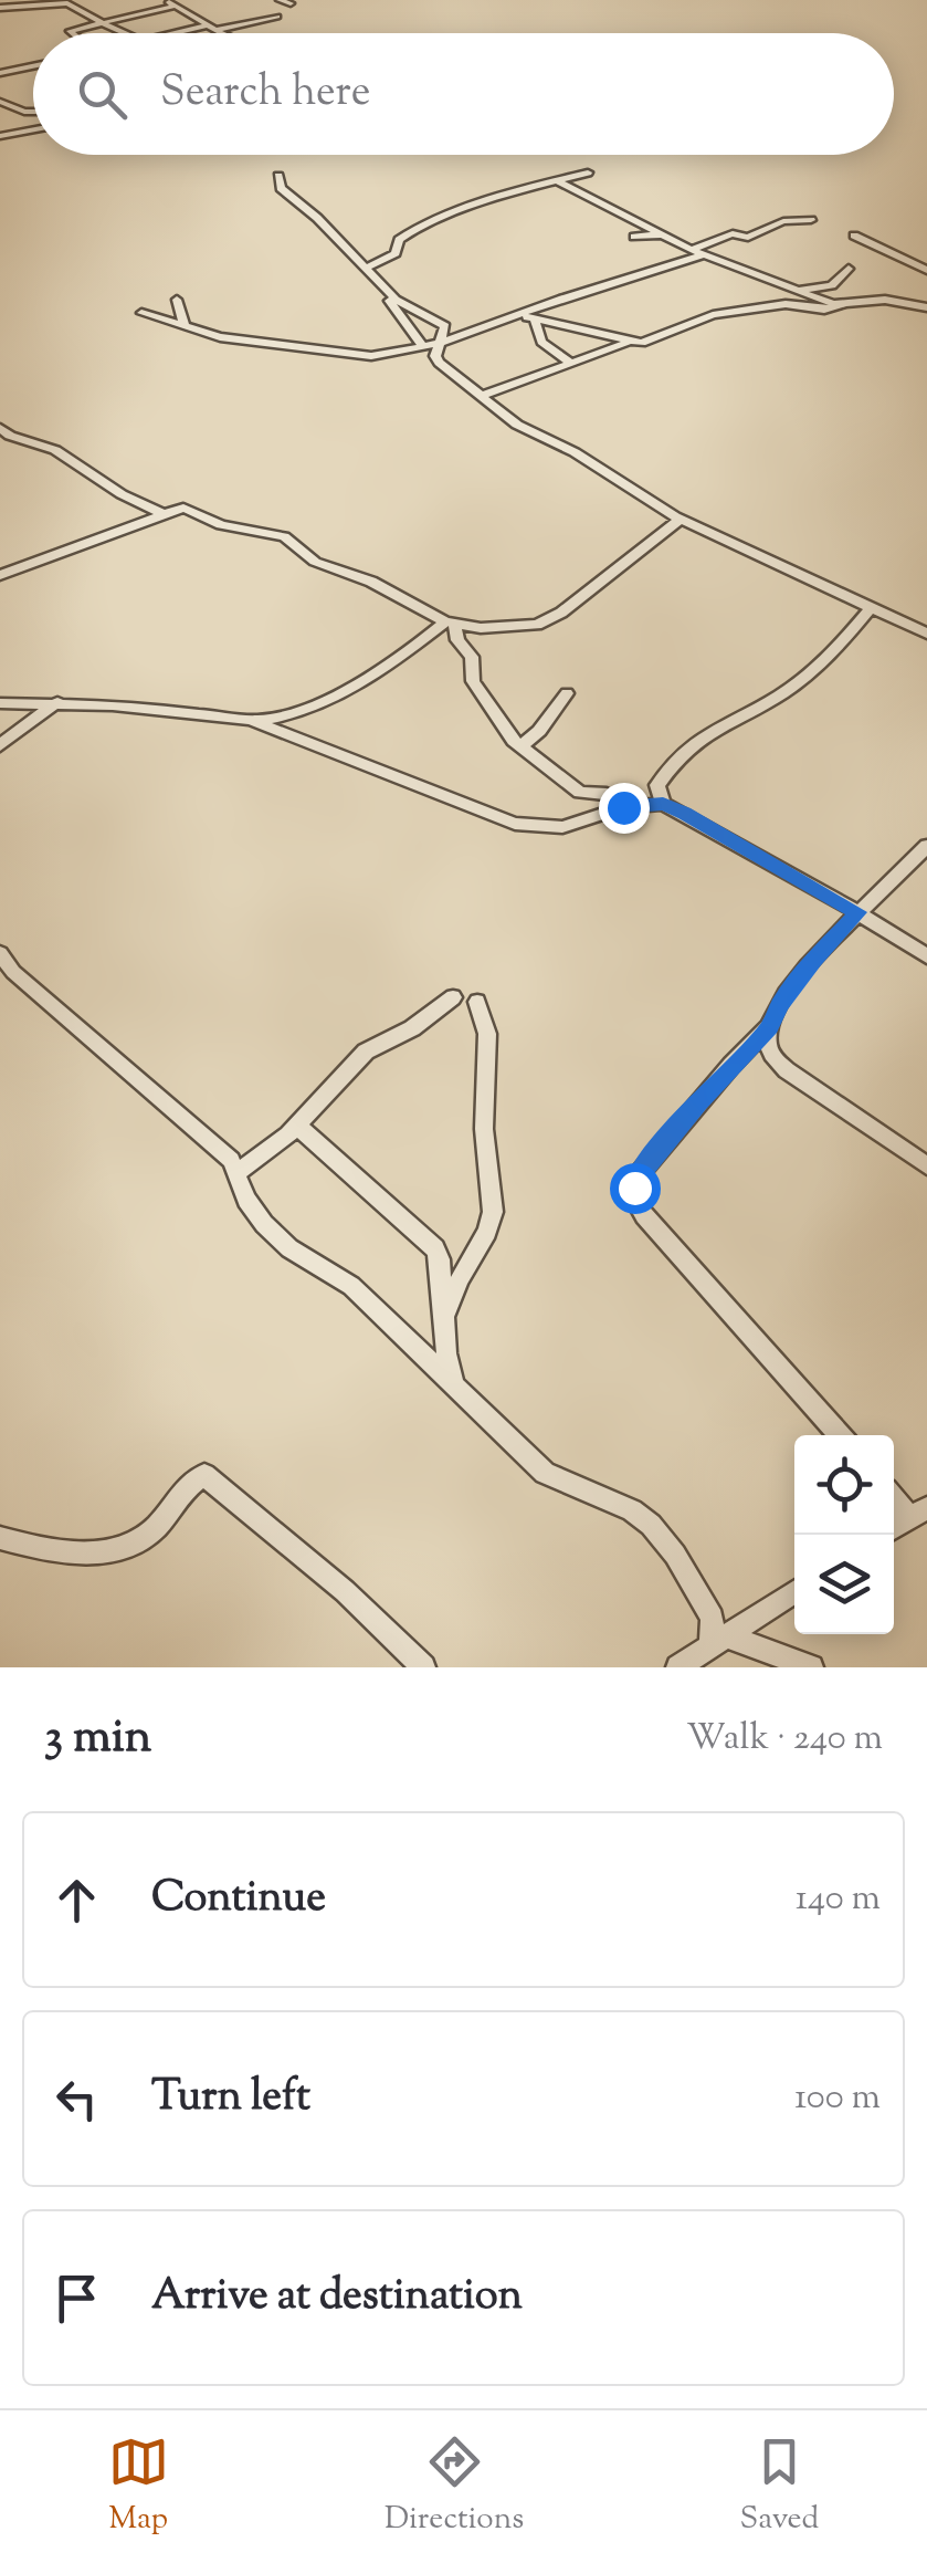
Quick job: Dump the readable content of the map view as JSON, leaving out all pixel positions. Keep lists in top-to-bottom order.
{
  "page": {
    "search": "Search here",
    "heading": ["3 min", "Walk · 240 m"],
    "list": [
      ["Continue", "140 m"],
      ["Turn left", "100 m"],
      "Arrive at destination"
    ],
    "nav": ["Map", "Directions", "Saved"]
  }
}
